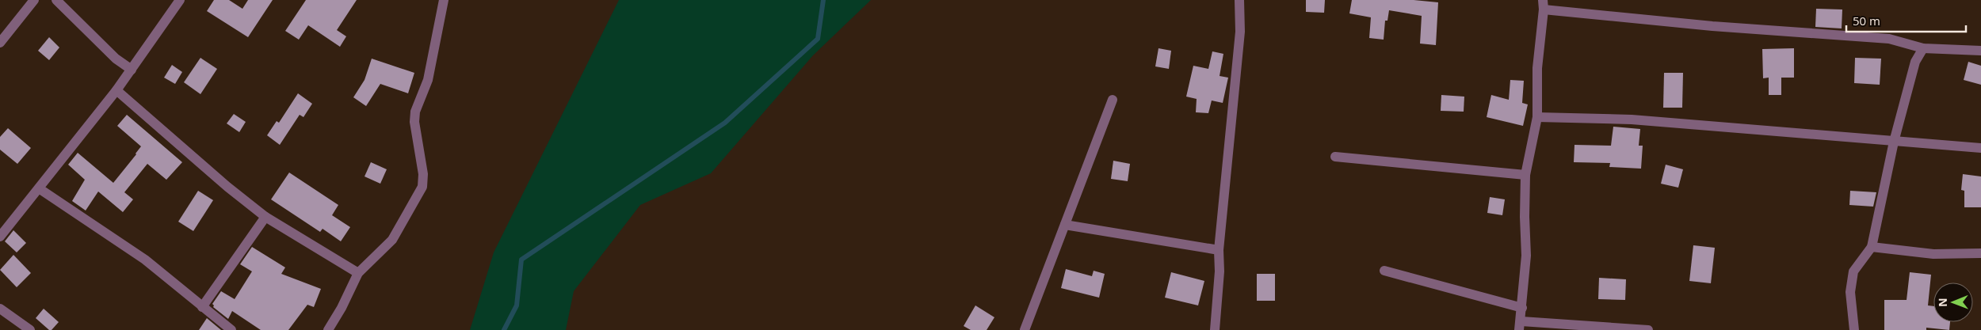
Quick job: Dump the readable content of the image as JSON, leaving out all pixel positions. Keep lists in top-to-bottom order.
{
  "scale_bar": "50 m",
  "north": "left"
}
